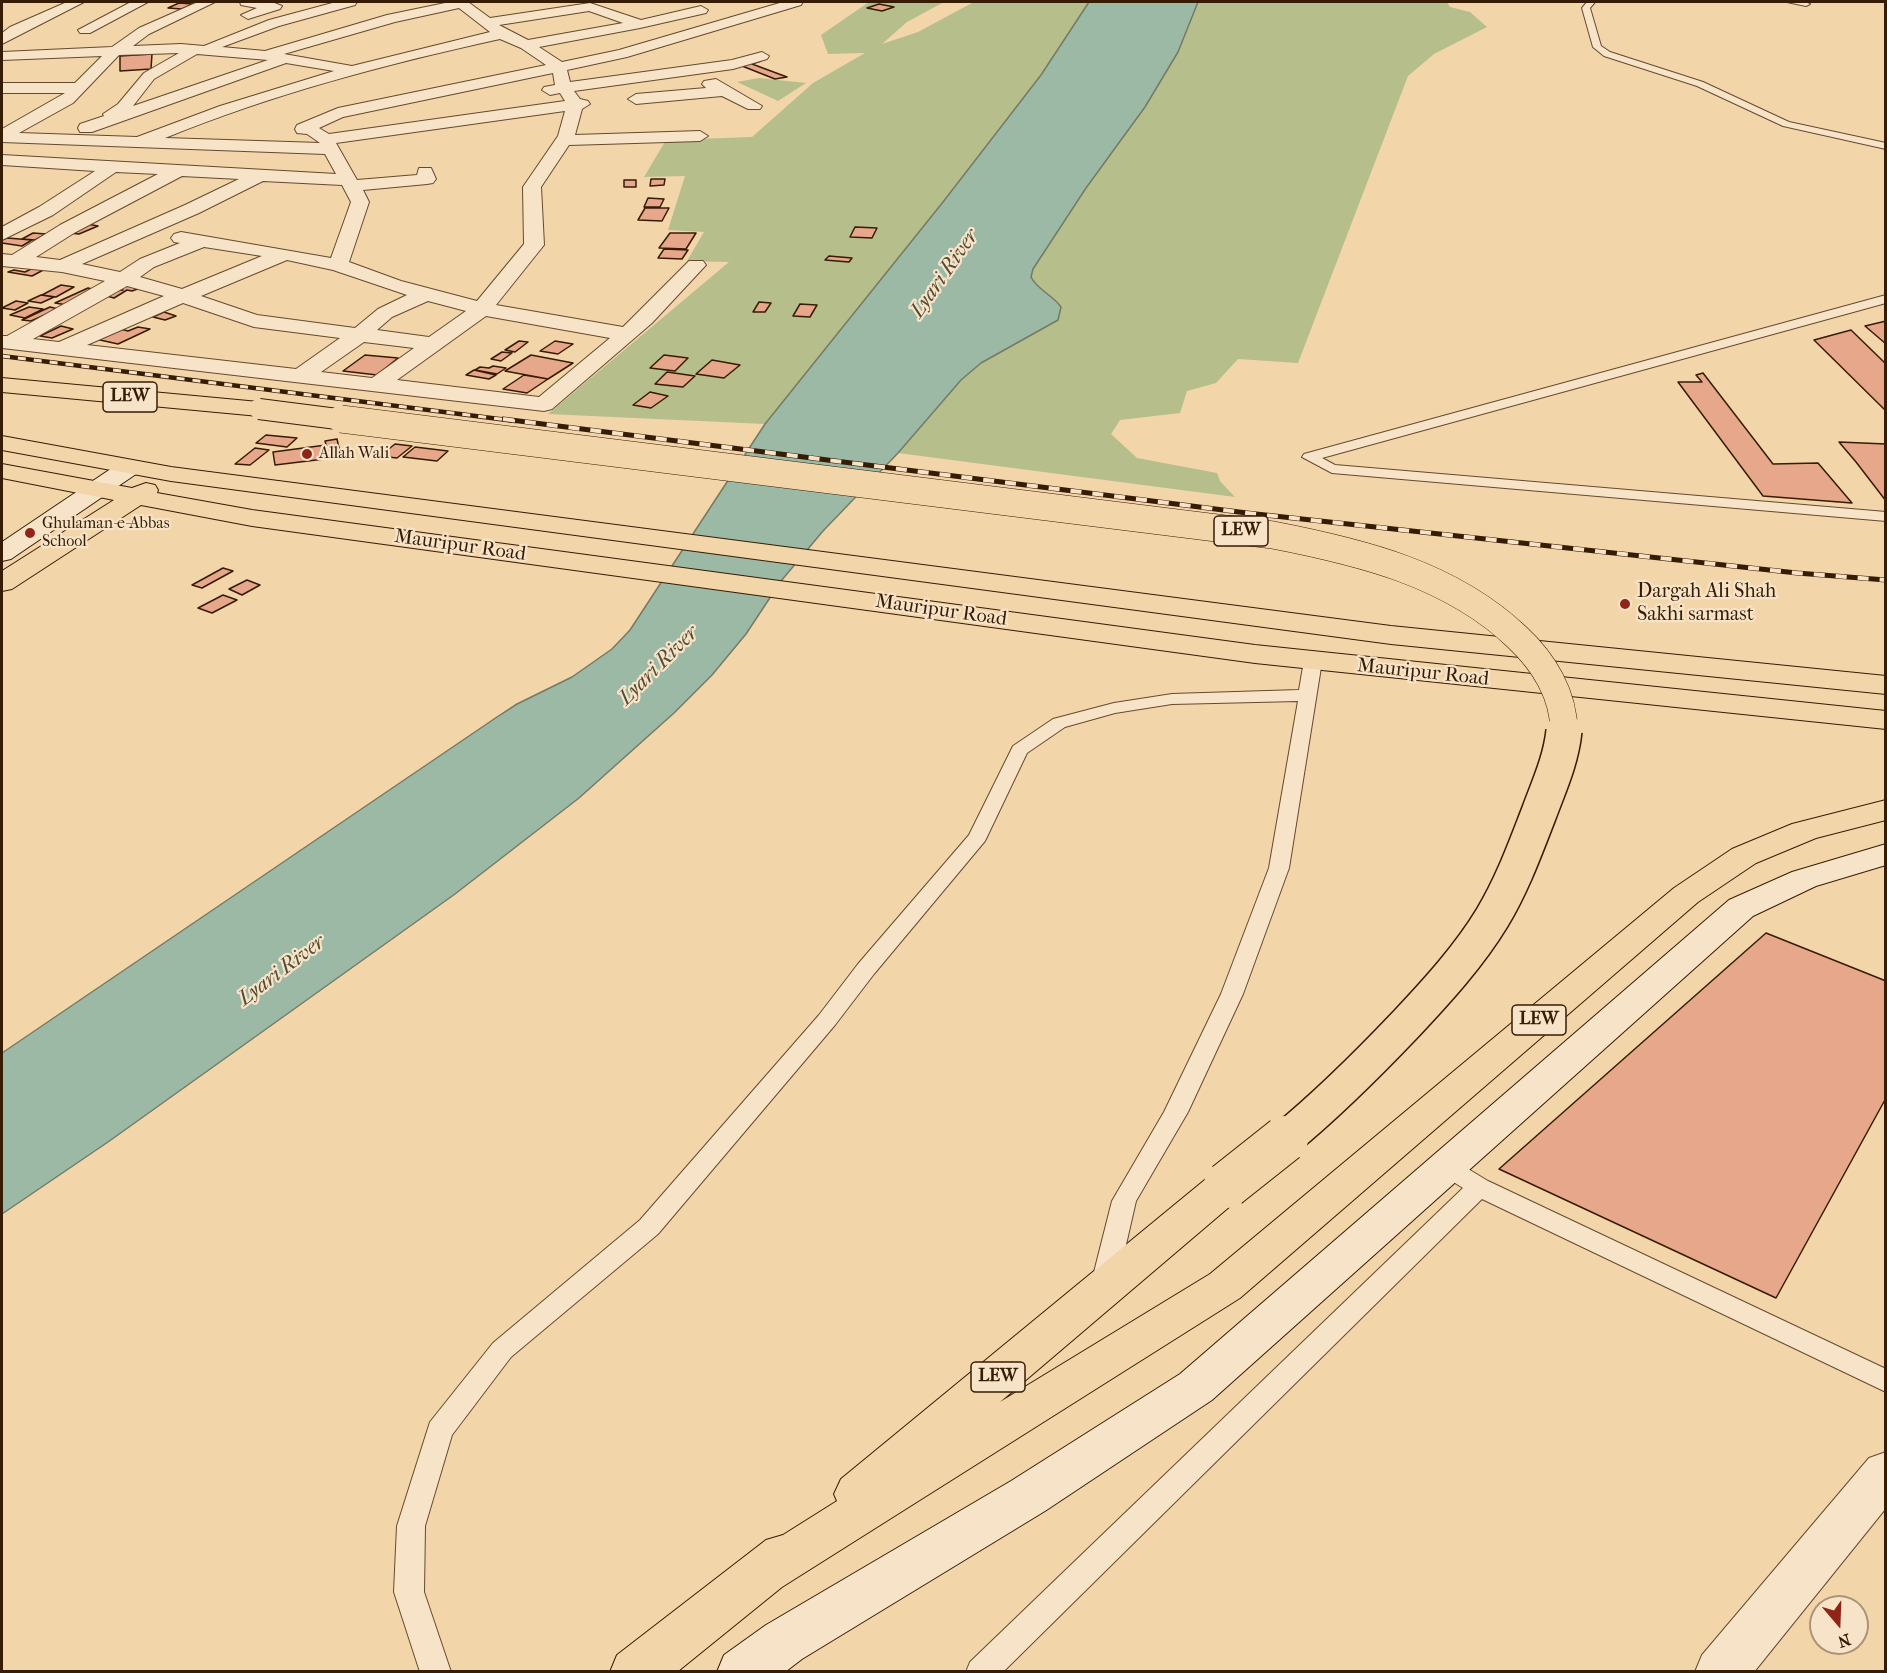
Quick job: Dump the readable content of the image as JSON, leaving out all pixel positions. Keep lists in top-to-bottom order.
{
  "streets": {
    "highway": ["LEW", "Mauripur Road"]
  },
  "water": ["Lyari River"],
  "places": ["Allah Wali", "Ghulaman-e-Abbas School", "Dargah Ali Shah Sakhi sarmast"],
  "north": "bottom"
}
